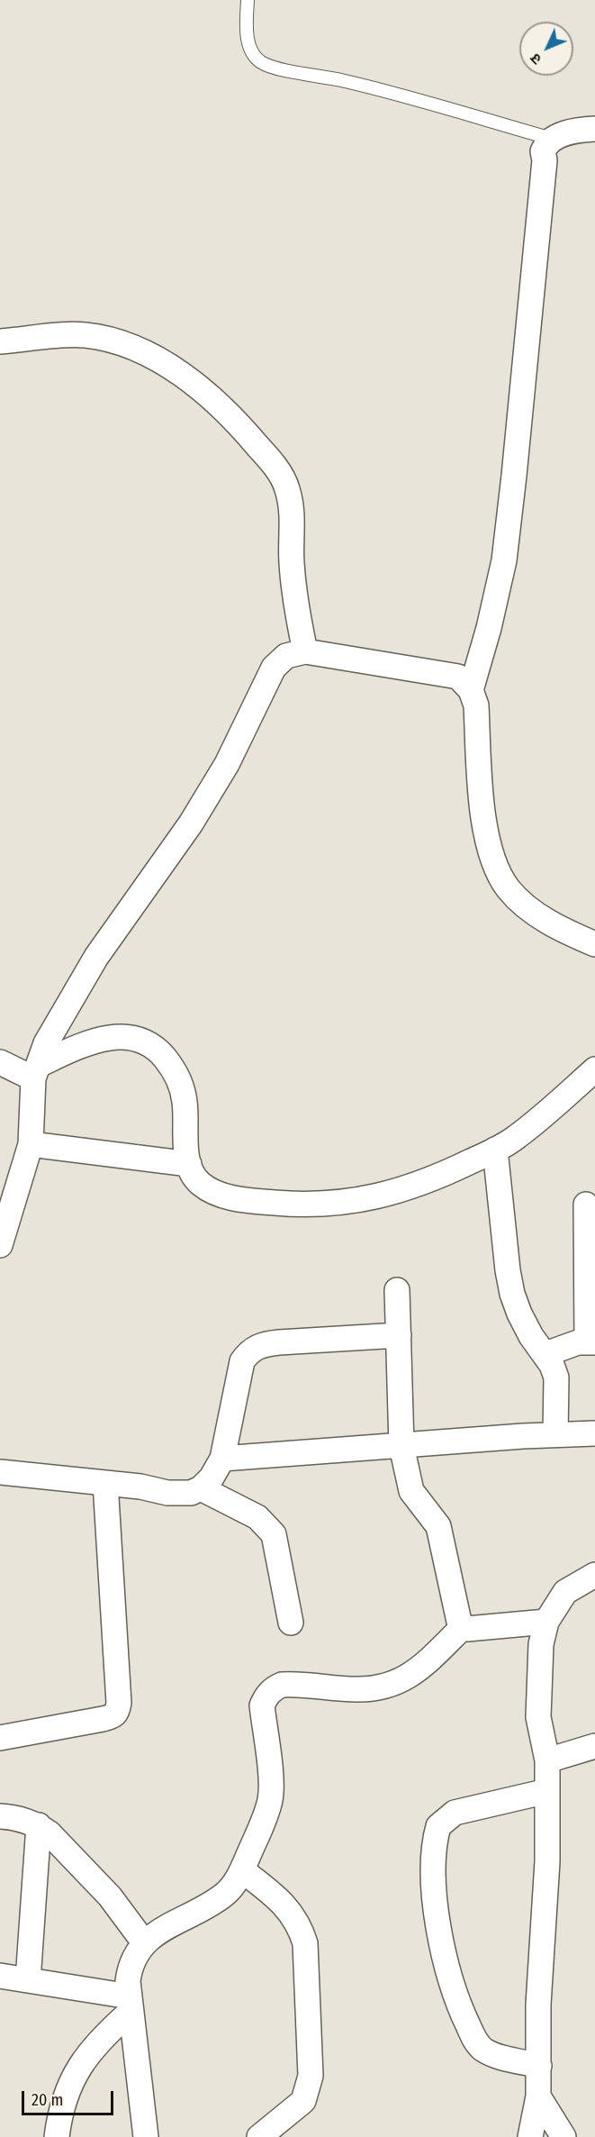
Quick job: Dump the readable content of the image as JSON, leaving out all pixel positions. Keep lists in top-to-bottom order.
{
  "scale_bar": "20 m",
  "north": "bottom left"
}
